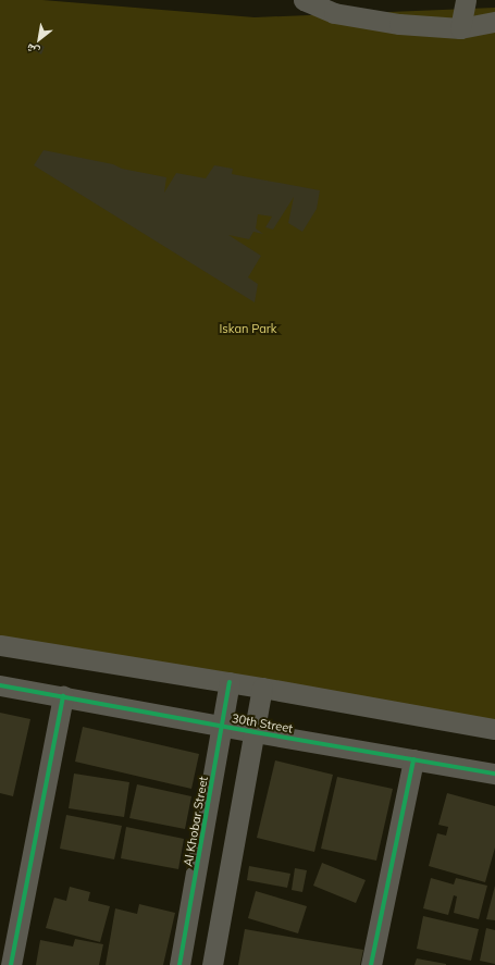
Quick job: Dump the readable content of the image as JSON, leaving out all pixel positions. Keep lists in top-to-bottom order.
{
  "streets": {
    "street": ["30th Street", "Al Khobar Street"]
  },
  "crossings": [
    ["30th Street", "Al Khobar Street"]
  ],
  "parks": ["Iskan Park"],
  "north": "bottom left"
}
